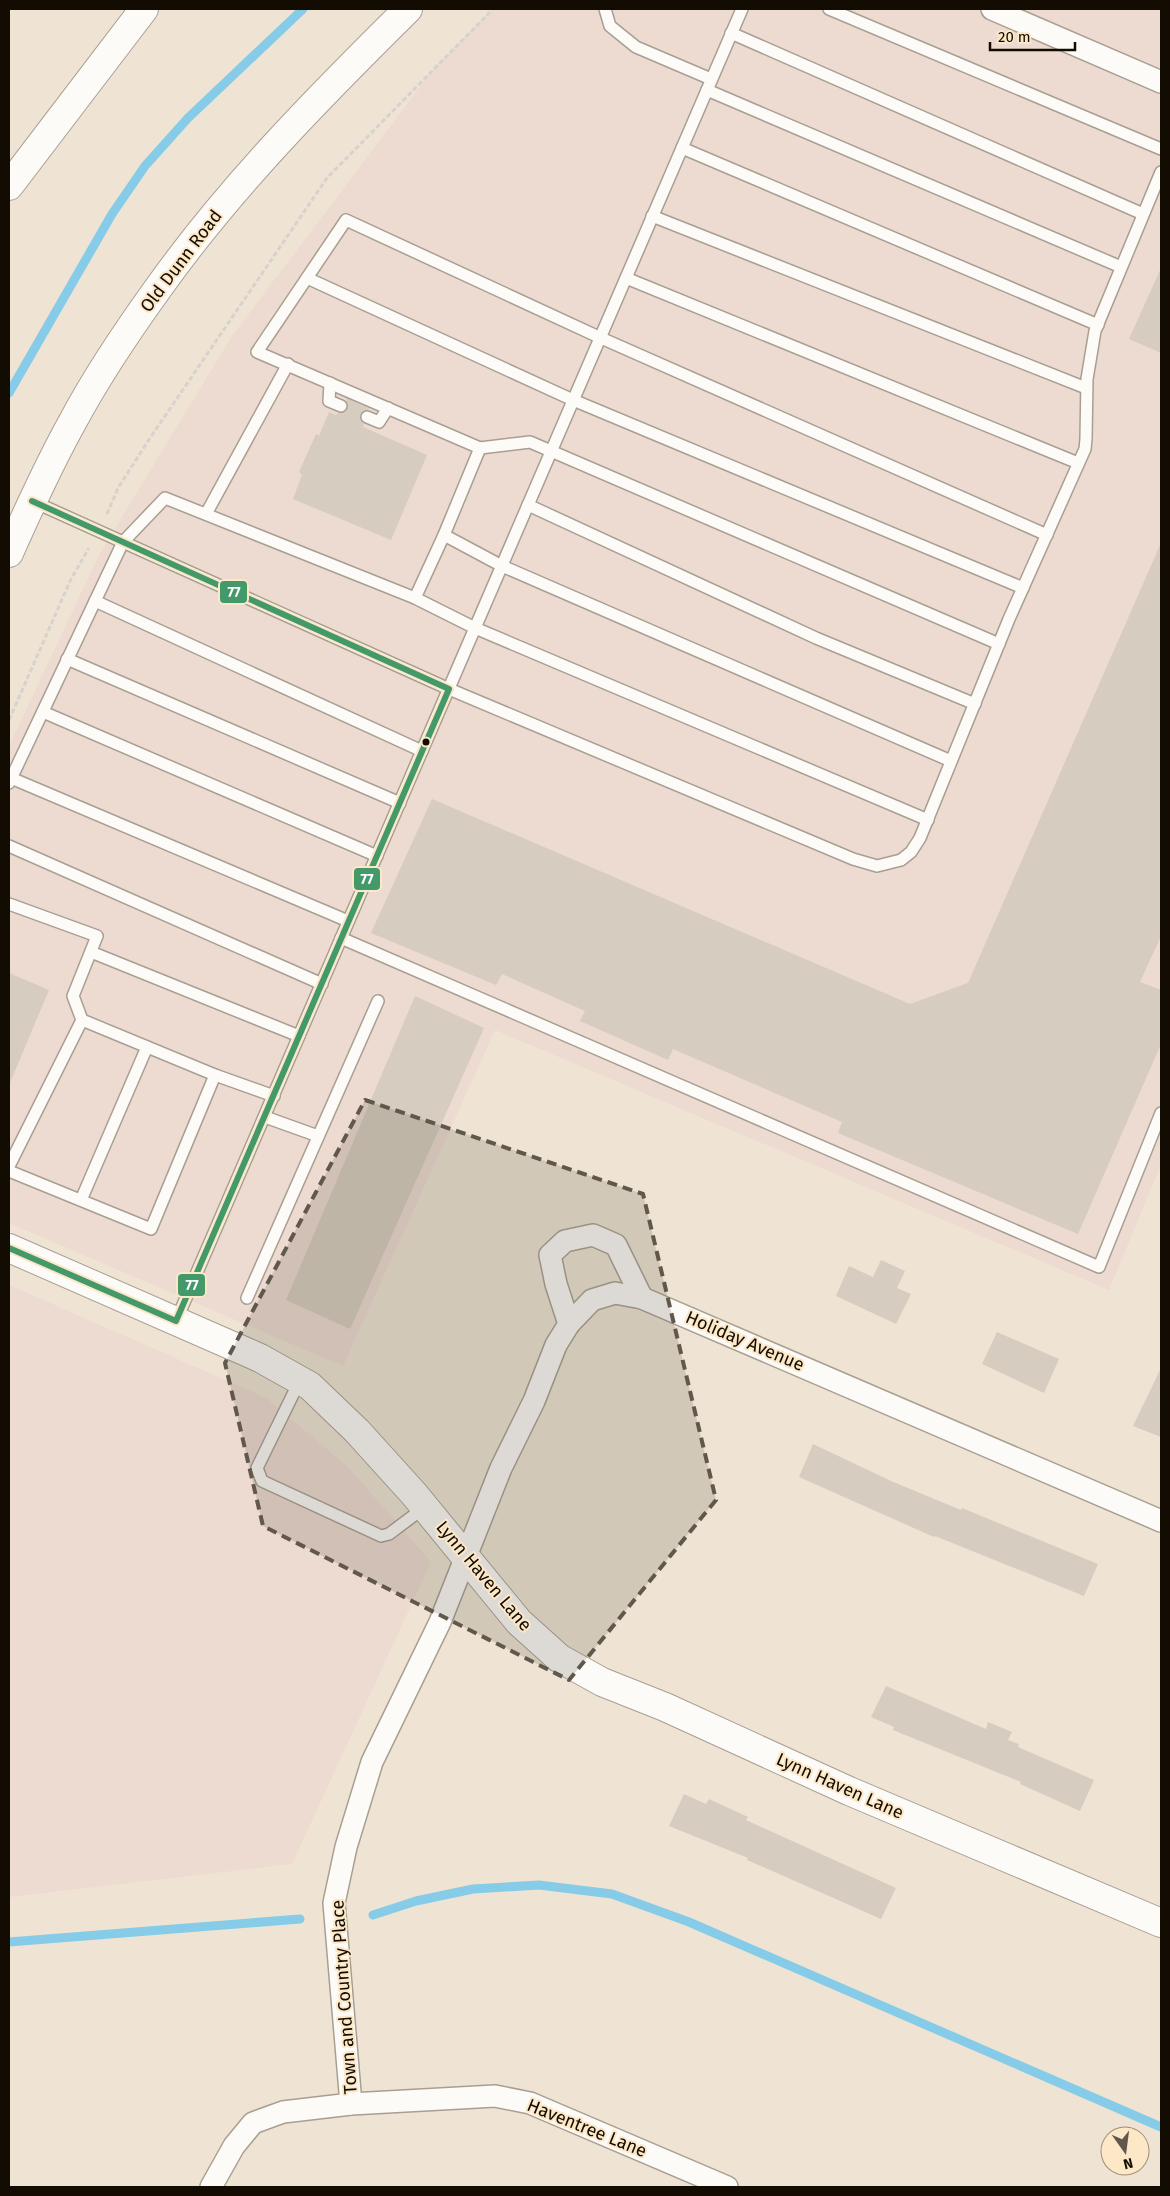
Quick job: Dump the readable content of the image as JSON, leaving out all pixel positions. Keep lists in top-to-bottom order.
{
  "streets": {
    "street": [
      "Old Dunn Road",
      "Holiday Avenue",
      "Lynn Haven Lane",
      "Town and Country Place",
      "Haventree Lane"
    ]
  },
  "crossings": [
    ["Holiday Avenue", "Lynn Haven Lane"],
    ["Holiday Avenue", "Town and Country Place"],
    ["Lynn Haven Lane", "Town and Country Place"],
    ["Town and Country Place", "Haventree Lane"]
  ],
  "lines": ["transit line 77"],
  "scale_bar": "20 m",
  "north": "bottom"
}
